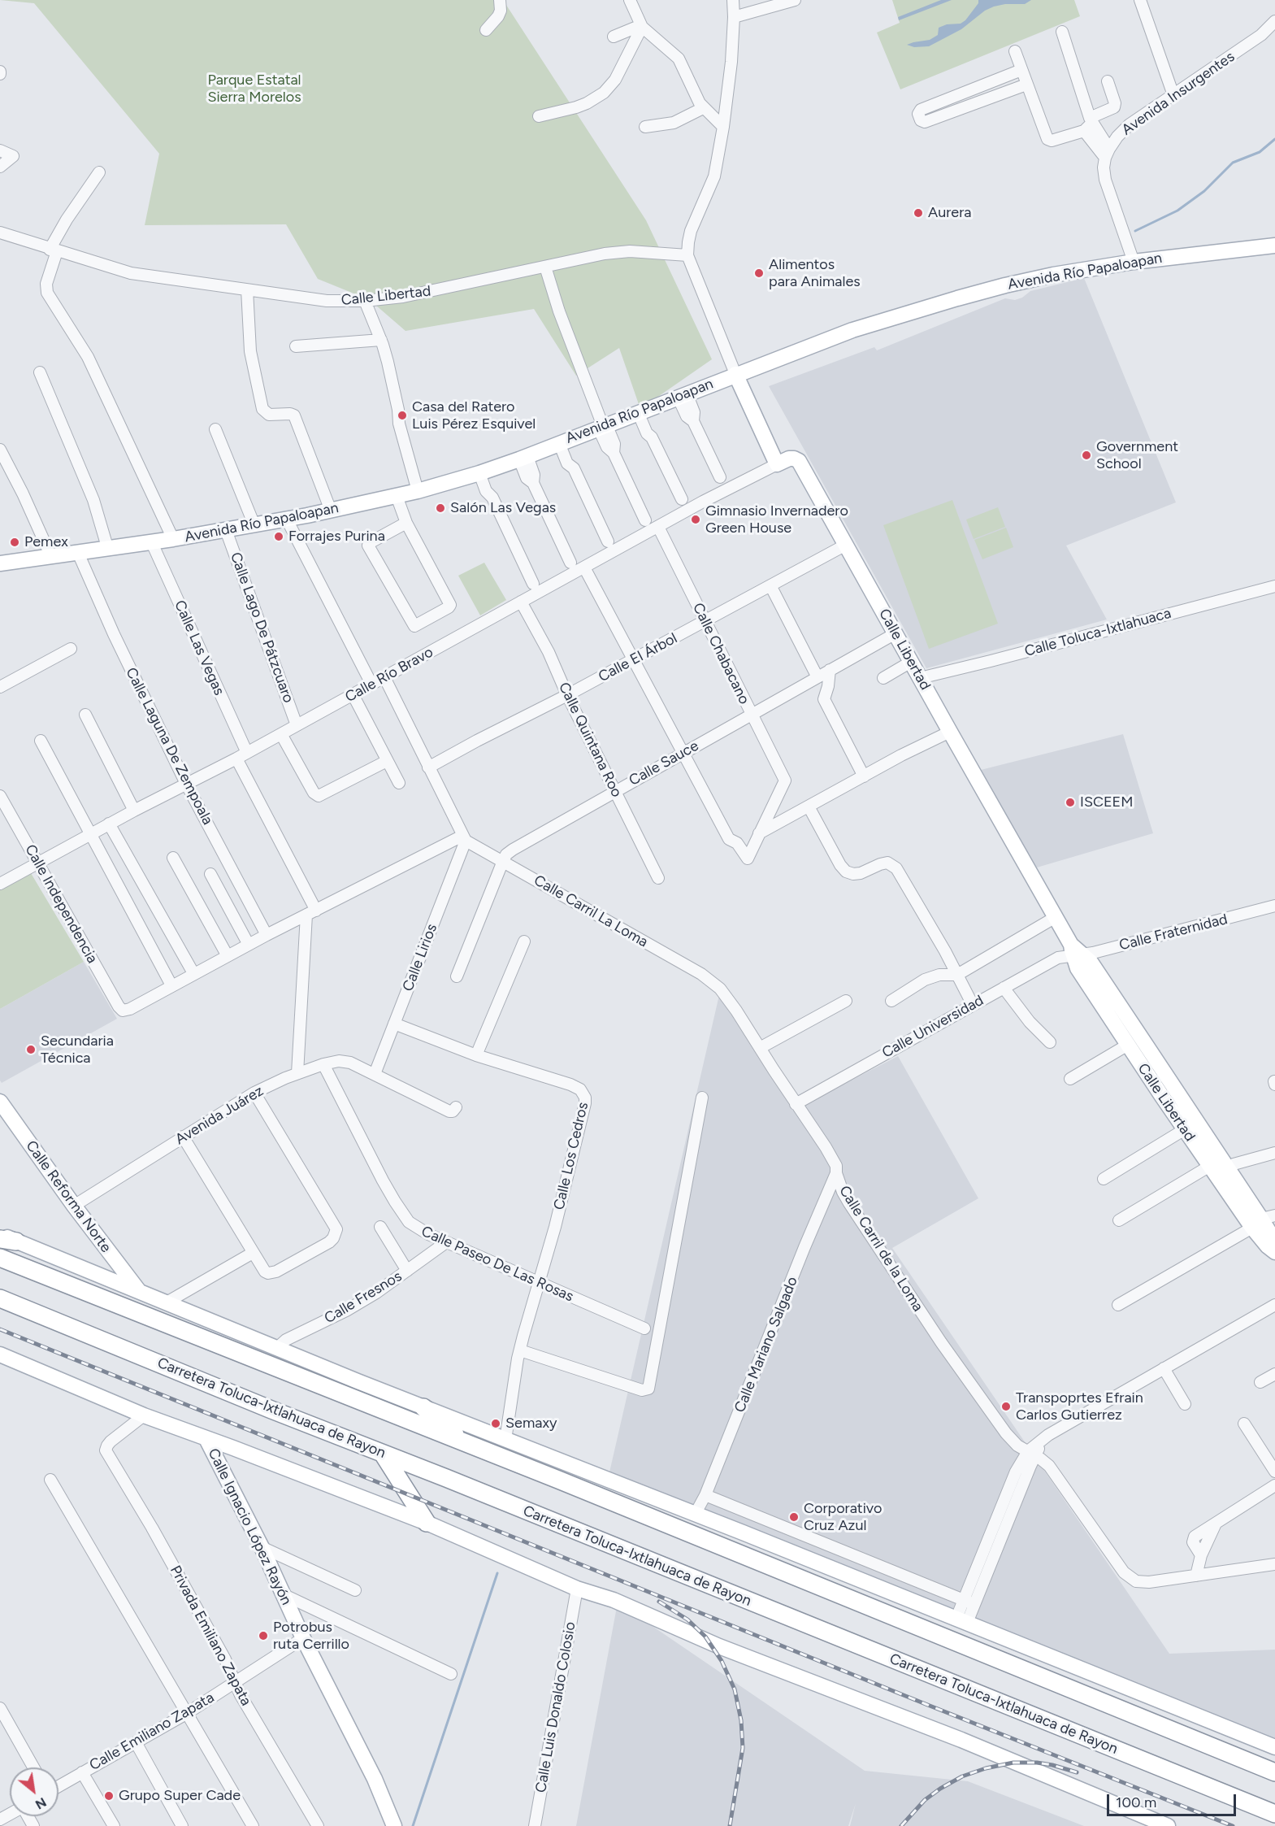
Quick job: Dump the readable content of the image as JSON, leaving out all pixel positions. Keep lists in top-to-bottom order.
{
  "streets": {
    "highway": ["Carretera Toluca-Ixtlahuaca de Rayon"],
    "main road": [
      "Avenida Río Papaloapan",
      "Calle Libertad",
      "Calle Reforma Norte",
      "Calle Ignacio López Rayón"
    ],
    "street": [
      "Avenida Insurgentes",
      "Calle Lago De Pátzcuaro",
      "Calle Toluca-Ixtlahuaca",
      "Calle Las Vegas",
      "Calle Chabacano",
      "Calle El Árbol",
      "Calle Río Bravo",
      "Calle Quintana Roo",
      "Calle Laguna De Zempoala",
      "Calle Sauce",
      "Calle Independencia",
      "Calle Carril La Loma",
      "Calle Fraternidad",
      "Calle Lirios",
      "Calle Universidad",
      "Avenida Juárez",
      "Calle Los Cedros",
      "Calle Carril de la Loma",
      "Calle Paseo De Las Rosas",
      "Calle Fresnos",
      "Calle Mariano Salgado",
      "Privada Emiliano Zapata",
      "Calle Luis Donaldo Colosio",
      "Calle Emiliano Zapata"
    ]
  },
  "crossings": [
    ["Avenida Río Papaloapan", "Calle Lago De Pátzcuaro"],
    ["Avenida Río Papaloapan", "Calle Las Vegas"],
    ["Avenida Río Papaloapan", "Calle Laguna De Zempoala"],
    ["Calle Libertad", "Calle Toluca-Ixtlahuaca"],
    ["Calle Libertad", "Calle El Árbol"],
    ["Calle Libertad", "Calle Río Bravo"],
    ["Calle Libertad", "Calle Sauce"],
    ["Calle Libertad", "Calle Fraternidad"],
    ["Calle Libertad", "Calle Universidad"],
    ["Calle Lago De Pátzcuaro", "Calle Río Bravo"],
    ["Calle Las Vegas", "Calle Río Bravo"],
    ["Calle Chabacano", "Calle El Árbol"],
    ["Calle Chabacano", "Calle Río Bravo"],
    ["Calle Chabacano", "Calle Sauce"],
    ["Calle El Árbol", "Calle Quintana Roo"],
    ["Calle Río Bravo", "Calle Quintana Roo"],
    ["Calle Río Bravo", "Calle Laguna De Zempoala"],
    ["Calle Río Bravo", "Calle Independencia"],
    ["Calle Quintana Roo", "Calle Sauce"],
    ["Calle Sauce", "Calle Carril La Loma"],
    ["Calle Carril La Loma", "Calle Lirios"],
    ["Calle Carril La Loma", "Calle Carril de la Loma"],
    ["Calle Fraternidad", "Calle Universidad"],
    ["Calle Lirios", "Avenida Juárez"],
    ["Calle Lirios", "Calle Los Cedros"],
    ["Calle Universidad", "Calle Carril de la Loma"],
    ["Avenida Juárez", "Calle Reforma Norte"],
    ["Avenida Juárez", "Calle Paseo De Las Rosas"],
    ["Calle Los Cedros", "Calle Paseo De Las Rosas"],
    ["Calle Carril de la Loma", "Calle Mariano Salgado"],
    ["Calle Paseo De Las Rosas", "Calle Fresnos"],
    ["Calle Ignacio López Rayón", "Calle Emiliano Zapata"],
    ["Privada Emiliano Zapata", "Calle Emiliano Zapata"]
  ],
  "parks": ["Parque Estatal Sierra Morelos"],
  "places": [
    "Aurera",
    "Alimentos para Animales",
    "Casa del Ratero Luis Pérez Esquivel",
    "Government School",
    "Salón Las Vegas",
    "Gimnasio Invernadero Green House",
    "Forrajes Purina",
    "Pemex",
    "ISCEEM",
    "Secundaria Técnica",
    "Transpoprtes Efrain Carlos Gutierrez",
    "Semaxy",
    "Corporativo Cruz Azul",
    "Potrobus ruta Cerrillo",
    "Grupo Super Cade"
  ],
  "scale_bar": "100 m",
  "north": "bottom right"
}
